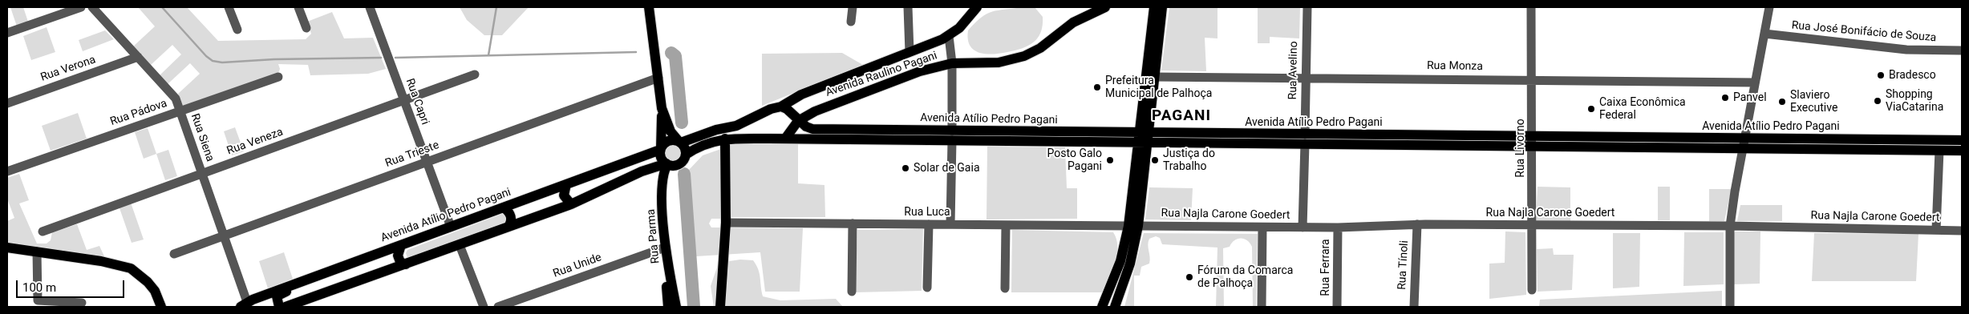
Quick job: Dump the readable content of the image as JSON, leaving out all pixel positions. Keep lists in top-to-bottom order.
{
  "streets": {
    "main road": ["Avenida Raulino Pagani", "Avenida Atílio Pedro Pagani", "Rua Parma"],
    "street": [
      "Rua José Bonifácio de Souza",
      "Rua Monza",
      "Rua Verona",
      "Rua Avelino",
      "Rua Capri",
      "Rua Pádova",
      "Rua Siena",
      "Rua Veneza",
      "Rua Livorno",
      "Rua Trieste",
      "Rua Luca",
      "Rua Najla Carone Goedert",
      "Rua Tínoli",
      "Rua Unide",
      "Rua Ferrara"
    ]
  },
  "crossings": [
    ["Rua Monza", "Rua Avelino"],
    ["Rua Monza", "Rua Livorno"],
    ["Rua Verona", "Rua Siena"],
    ["Rua Avelino", "Avenida Atílio Pedro Pagani"],
    ["Rua Avelino", "Rua Najla Carone Goedert"],
    ["Avenida Raulino Pagani", "Avenida Atílio Pedro Pagani"],
    ["Rua Capri", "Avenida Atílio Pedro Pagani"],
    ["Rua Capri", "Rua Veneza"],
    ["Rua Capri", "Rua Trieste"],
    ["Rua Pádova", "Rua Siena"],
    ["Avenida Atílio Pedro Pagani", "Rua Siena"],
    ["Avenida Atílio Pedro Pagani", "Rua Livorno"],
    ["Avenida Atílio Pedro Pagani", "Rua Parma"],
    ["Rua Siena", "Rua Veneza"],
    ["Rua Siena", "Rua Trieste"],
    ["Rua Livorno", "Rua Najla Carone Goedert"],
    ["Rua Luca", "Rua Najla Carone Goedert"],
    ["Rua Najla Carone Goedert", "Rua Tínoli"],
    ["Rua Najla Carone Goedert", "Rua Ferrara"],
    ["Rua Parma", "Rua Unide"]
  ],
  "districts": ["PAGANI"],
  "places": [
    "Bradesco",
    "Prefeitura Municipal de Palhoça",
    "Panvel",
    "Shopping ViaCatarina",
    "Slaviero Executive",
    "Caixa Econômica Federal",
    "Posto Galo Pagani",
    "Justiça do Trabalho",
    "Solar de Gaia",
    "Fórum da Comarca de Palhoça"
  ],
  "scale_bar": "100 m"
}
